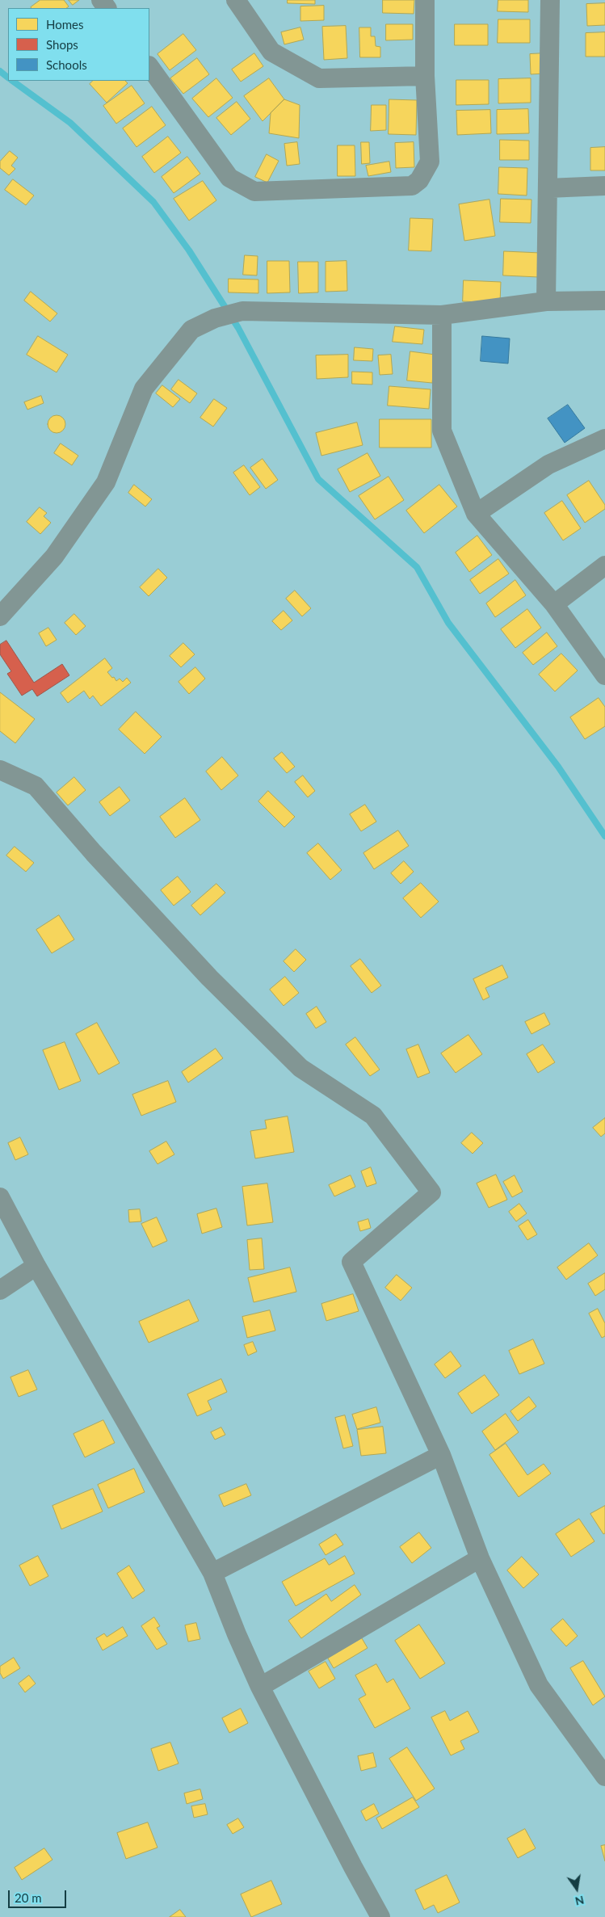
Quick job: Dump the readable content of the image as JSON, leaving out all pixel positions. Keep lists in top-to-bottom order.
{
  "legend": ["Homes", "Shops", "Schools"],
  "scale_bar": "20 m",
  "north": "bottom"
}
